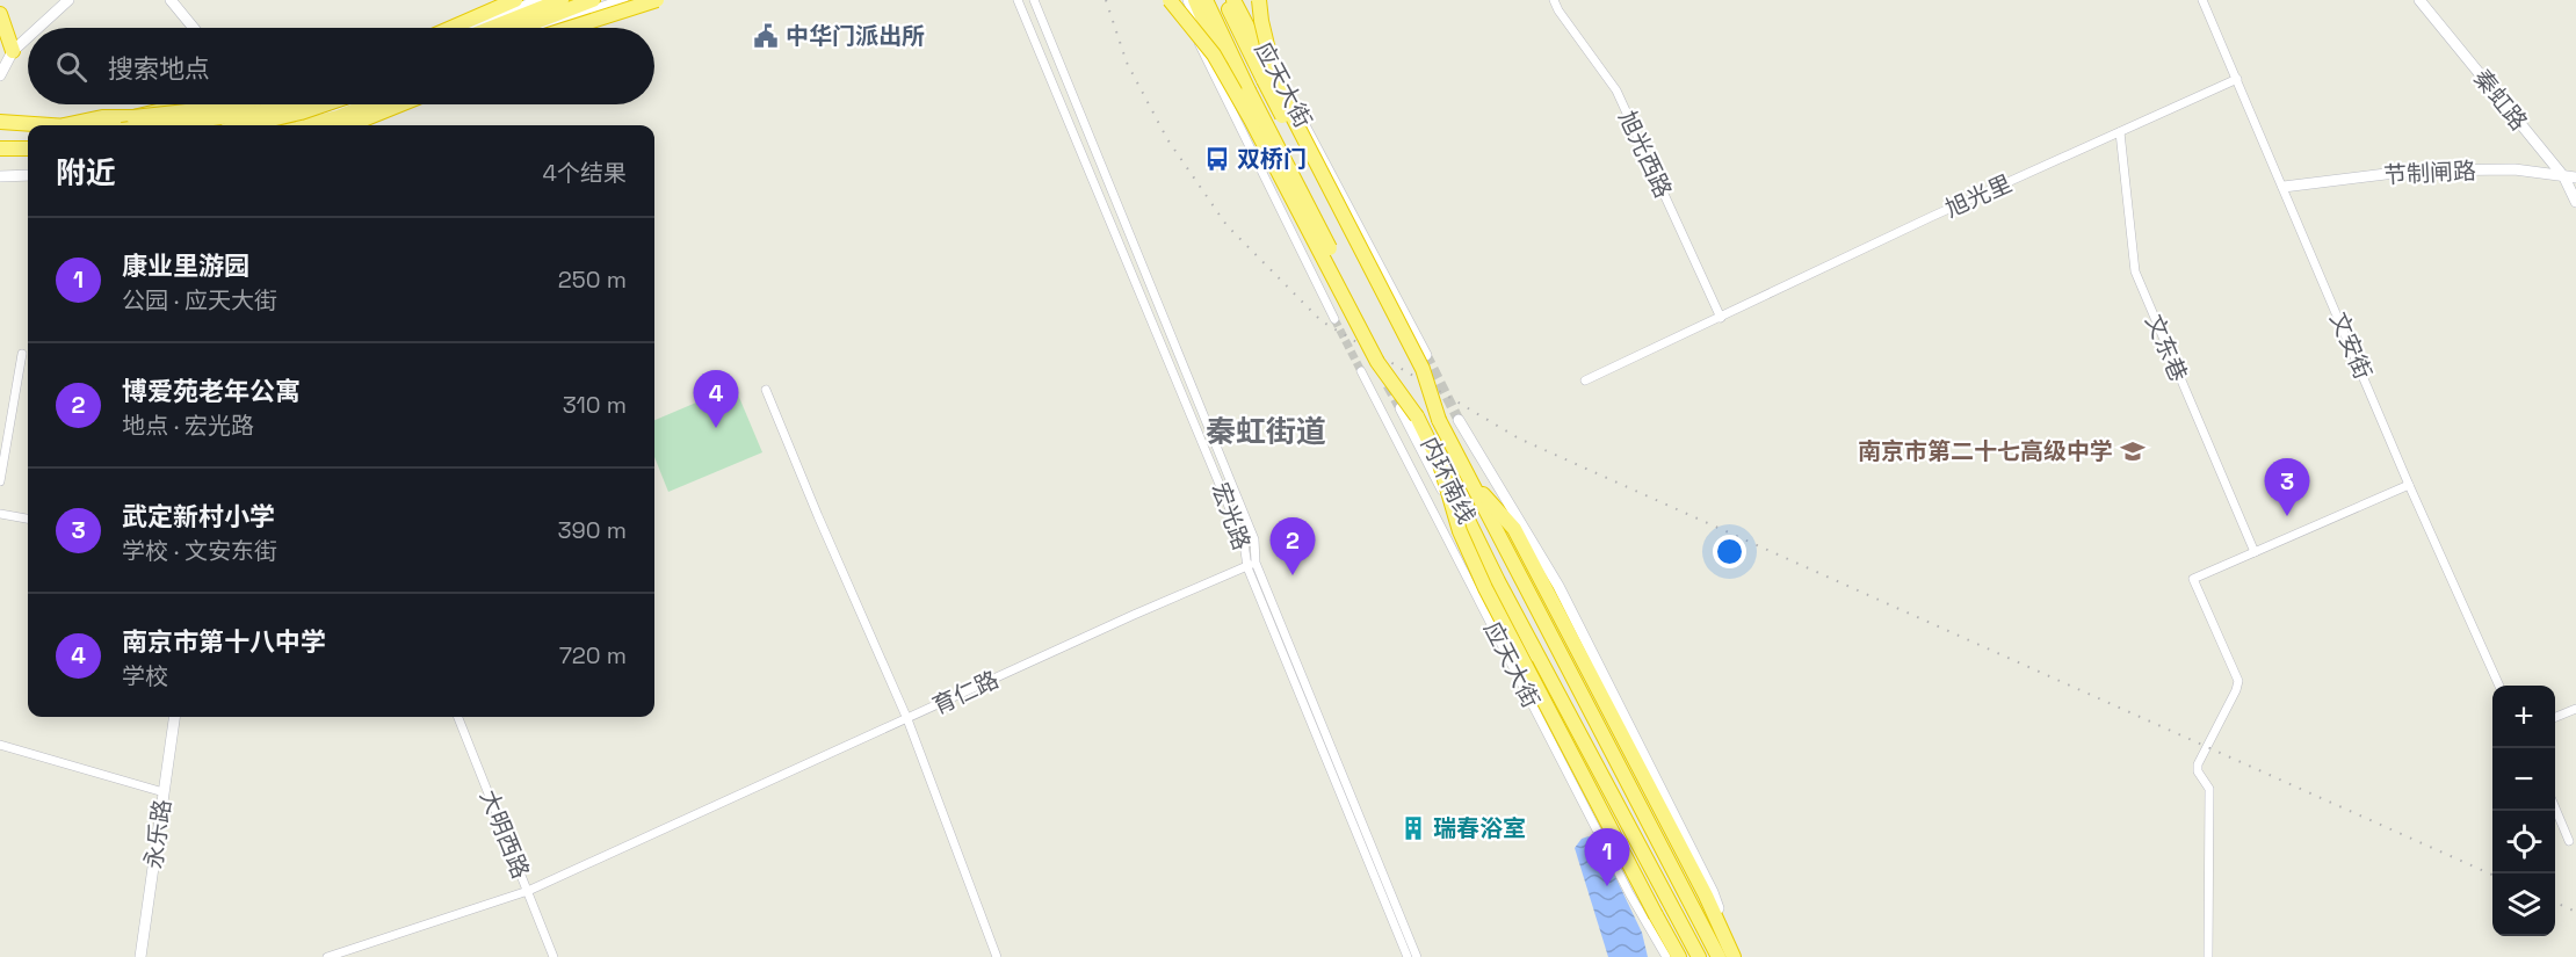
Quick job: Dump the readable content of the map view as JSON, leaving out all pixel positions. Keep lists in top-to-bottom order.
{
  "streets": {
    "highway": ["内环南线"],
    "street": [
      "应天大街",
      "秦虹路",
      "旭光西路",
      "节制闸路",
      "旭光里",
      "文安街",
      "文东巷",
      "宏光路",
      "育仁路",
      "永乐路",
      "大明西路"
    ]
  },
  "crossings": [
    ["秦虹路", "节制闸路"],
    ["旭光西路", "旭光里"],
    ["节制闸路", "文安街"],
    ["旭光里", "文安街"],
    ["旭光里", "文东巷"],
    ["宏光路", "育仁路"]
  ],
  "districts": ["秦虹街道"],
  "places": {
    "public building": ["中华门派出所"],
    "bus stop": ["双桥门"],
    "school or university": ["南京市第二十七高级中学"],
    "building": ["瑞春浴室"]
  },
  "page": {
    "search": "搜索地点",
    "heading": ["附近", "4个结果"],
    "list": [
      {
        "mark": "1",
        "name": "康业里游园",
        "note": "公园 · 应天大街",
        "value": "250 m"
      },
      {
        "mark": "2",
        "name": "博爱苑老年公寓",
        "note": "地点 · 宏光路",
        "value": "310 m"
      },
      {
        "mark": "3",
        "name": "武定新村小学",
        "note": "学校 · 文安东街",
        "value": "390 m"
      },
      {
        "mark": "4",
        "name": "南京市第十八中学",
        "note": "学校",
        "value": "720 m"
      }
    ],
    "pins": [
      "4",
      "3",
      "2",
      "1"
    ],
    "map_buttons": ["+", "−"]
  }
}
